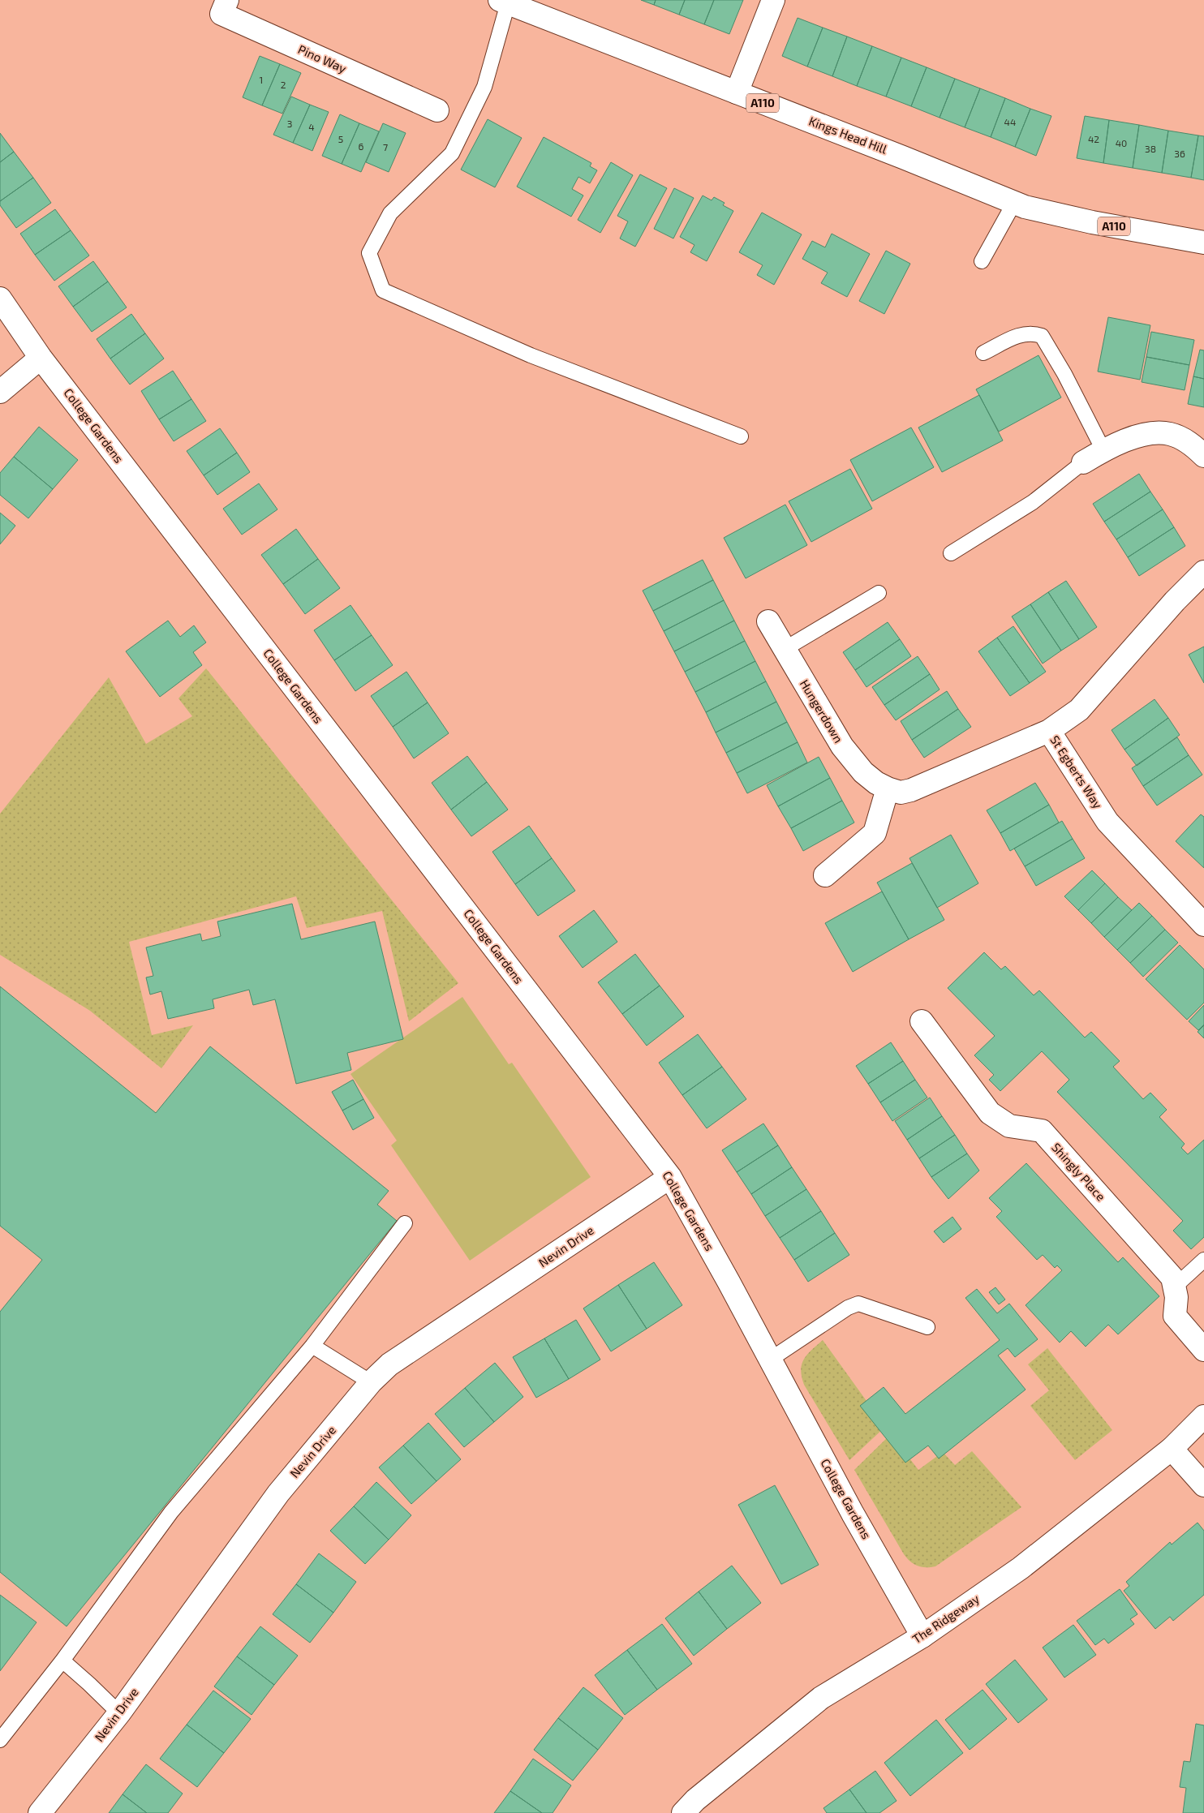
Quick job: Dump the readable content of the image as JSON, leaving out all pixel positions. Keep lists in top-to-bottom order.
{
  "streets": {
    "street": [
      "Pino Way",
      "A110",
      "Kings Head Hill",
      "College Gardens",
      "Hungerdown",
      "St Egberts Way",
      "Shingly Place",
      "Nevin Drive",
      "The Ridgeway"
    ]
  },
  "crossings": [
    ["College Gardens", "Nevin Drive"],
    ["College Gardens", "The Ridgeway"],
    ["Hungerdown", "St Egberts Way"]
  ],
  "house_numbers": [
    "1",
    "2",
    "44",
    "3",
    "4",
    "5",
    "42",
    "40",
    "6",
    "7",
    "38",
    "36"
  ]
}
